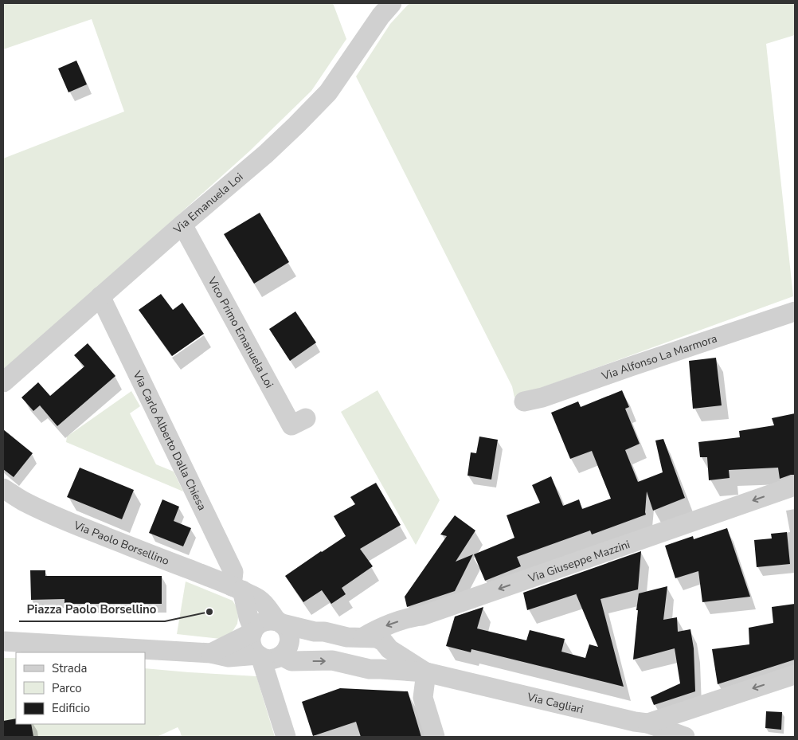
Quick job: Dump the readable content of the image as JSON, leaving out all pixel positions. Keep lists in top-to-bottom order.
{
  "streets": {
    "street": [
      "Via Emanuela Loi",
      "Vico Primo Emanuela Loi",
      "Via Alfonso La Marmora",
      "Via Carlo Alberto Dalla Chiesa",
      "Via Paolo Borsellino",
      "Via Giuseppe Mazzini",
      "Via Cagliari"
    ]
  },
  "crossings": [
    ["Via Emanuela Loi", "Vico Primo Emanuela Loi"],
    ["Via Emanuela Loi", "Via Carlo Alberto Dalla Chiesa"],
    ["Via Carlo Alberto Dalla Chiesa", "Via Paolo Borsellino"],
    ["Via Paolo Borsellino", "Via Cagliari"],
    ["Via Giuseppe Mazzini", "Via Cagliari"]
  ],
  "places": ["Piazza Paolo Borsellino"],
  "legend": ["Strada", "Parco", "Edificio"]
}
